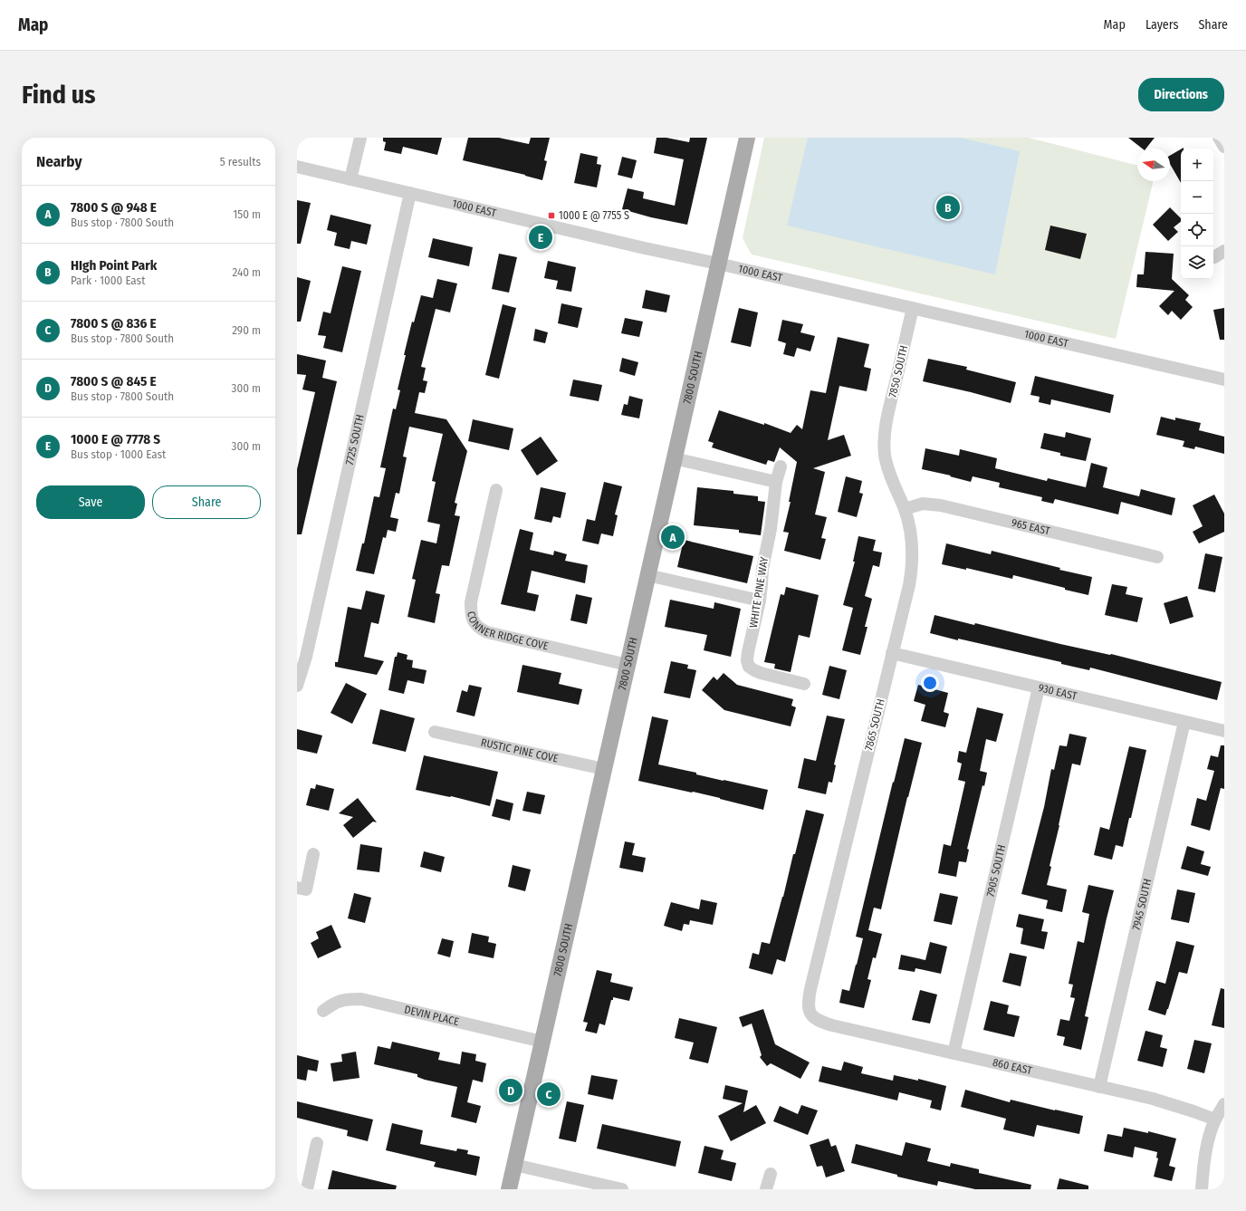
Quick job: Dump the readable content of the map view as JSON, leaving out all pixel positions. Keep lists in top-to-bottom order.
{
  "streets": {
    "main road": ["7800 SOUTH"],
    "street": [
      "1000 EAST",
      "7850 SOUTH",
      "7725 SOUTH",
      "965 EAST",
      "WHITE PINE WAY",
      "CONNER RIDGE COVE",
      "930 EAST",
      "7865 SOUTH",
      "RUSTIC PINE COVE",
      "7905 SOUTH",
      "7945 SOUTH",
      "DEVIN PLACE",
      "860 EAST"
    ]
  },
  "crossings": [
    ["1000 EAST", "7850 SOUTH"],
    ["1000 EAST", "7800 SOUTH"],
    ["1000 EAST", "7725 SOUTH"],
    ["7850 SOUTH", "7865 SOUTH"],
    ["7800 SOUTH", "CONNER RIDGE COVE"],
    ["7800 SOUTH", "RUSTIC PINE COVE"],
    ["7800 SOUTH", "DEVIN PLACE"],
    ["965 EAST", "7865 SOUTH"],
    ["930 EAST", "7865 SOUTH"],
    ["930 EAST", "7905 SOUTH"],
    ["930 EAST", "7945 SOUTH"],
    ["7865 SOUTH", "860 EAST"],
    ["7905 SOUTH", "860 EAST"],
    ["7945 SOUTH", "860 EAST"]
  ],
  "places": {
    "transit": ["1000 E @ 7755 S"]
  },
  "north": "left",
  "page": {
    "header": "Map",
    "nav": ["Map", "Layers", "Share"],
    "buttons": [
      "Directions",
      ["Save", "Share"]
    ],
    "title": "Find us",
    "heading": ["Nearby", "5 results"],
    "map_buttons": ["+", "−"],
    "list": [
      {
        "mark": "A",
        "name": "7800 S @ 948 E",
        "note": "Bus stop · 7800 South",
        "value": "150 m"
      },
      {
        "mark": "B",
        "name": "HIgh Point Park",
        "note": "Park · 1000 East",
        "value": "240 m"
      },
      {
        "mark": "C",
        "name": "7800 S @ 836 E",
        "note": "Bus stop · 7800 South",
        "value": "290 m"
      },
      {
        "mark": "D",
        "name": "7800 S @ 845 E",
        "note": "Bus stop · 7800 South",
        "value": "300 m"
      },
      {
        "mark": "E",
        "name": "1000 E @ 7778 S",
        "note": "Bus stop · 1000 East",
        "value": "300 m"
      }
    ],
    "pins": [
      "B",
      "E",
      "A",
      "D",
      "C"
    ]
  }
}
